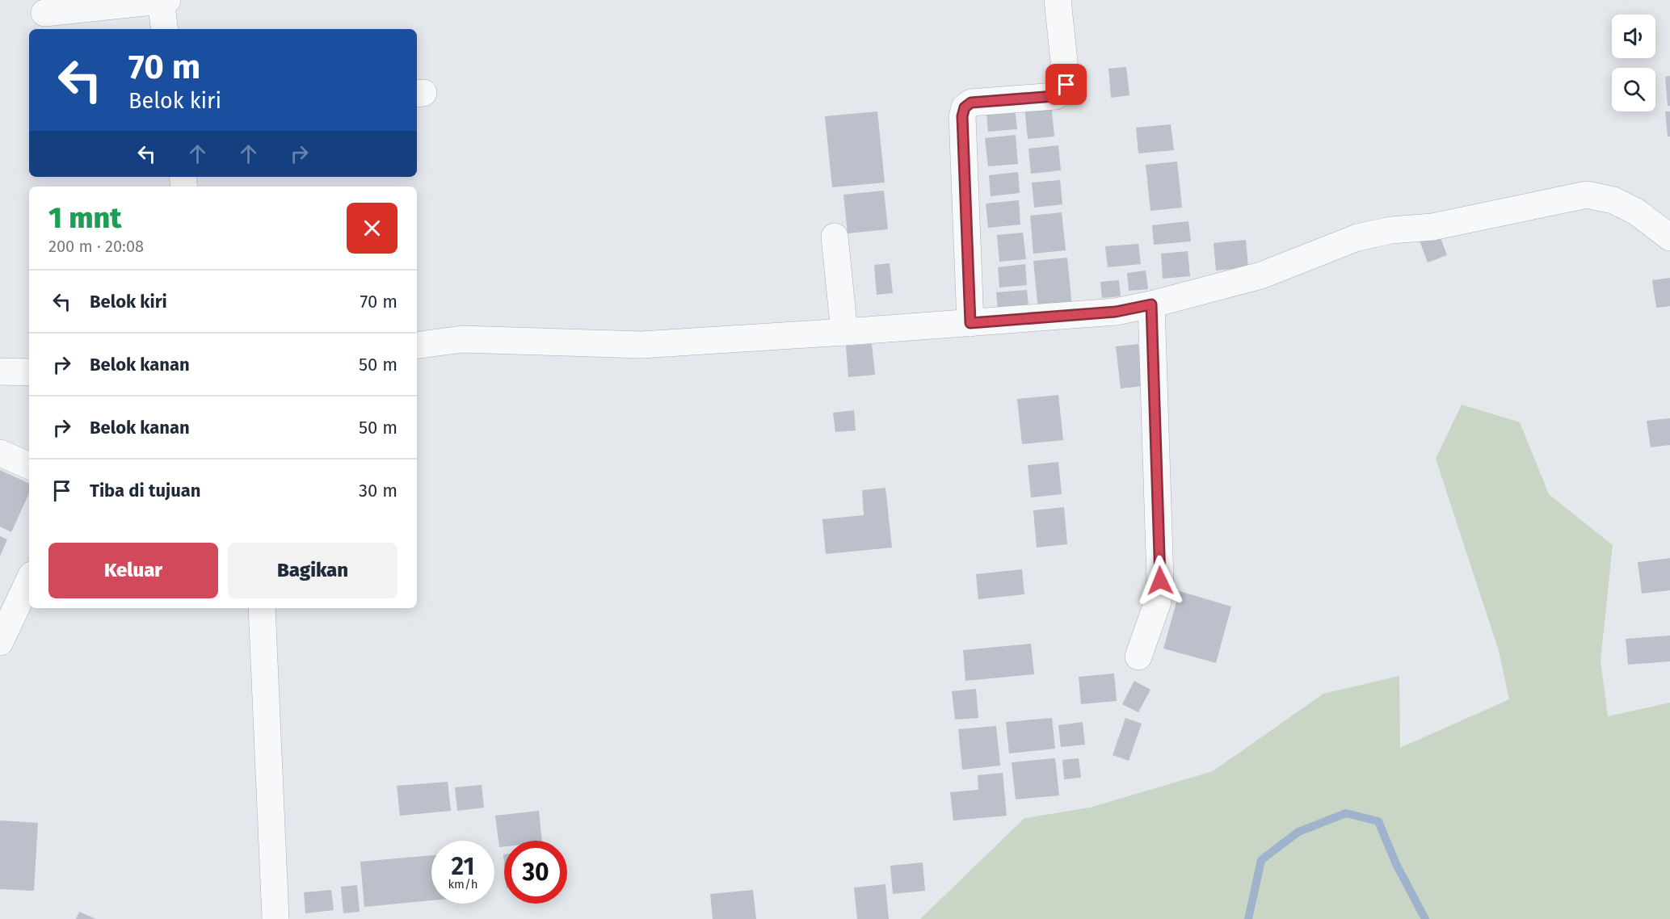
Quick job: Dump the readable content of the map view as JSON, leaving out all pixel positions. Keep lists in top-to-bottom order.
{
  "page": {
    "turn": ["70 m", "Belok kiri"],
    "heading": ["1 mnt", "200 m · 20:08"],
    "list": [
      {
        "name": "Belok kiri",
        "value": "70 m"
      },
      {
        "name": "Belok kanan",
        "value": "50 m"
      },
      {
        "name": "Belok kanan",
        "value": "50 m"
      },
      {
        "name": "Tiba di tujuan",
        "value": "30 m"
      }
    ],
    "buttons": ["Keluar", "Bagikan"],
    "speed": "21 km/h",
    "limit": "30"
  }
}
